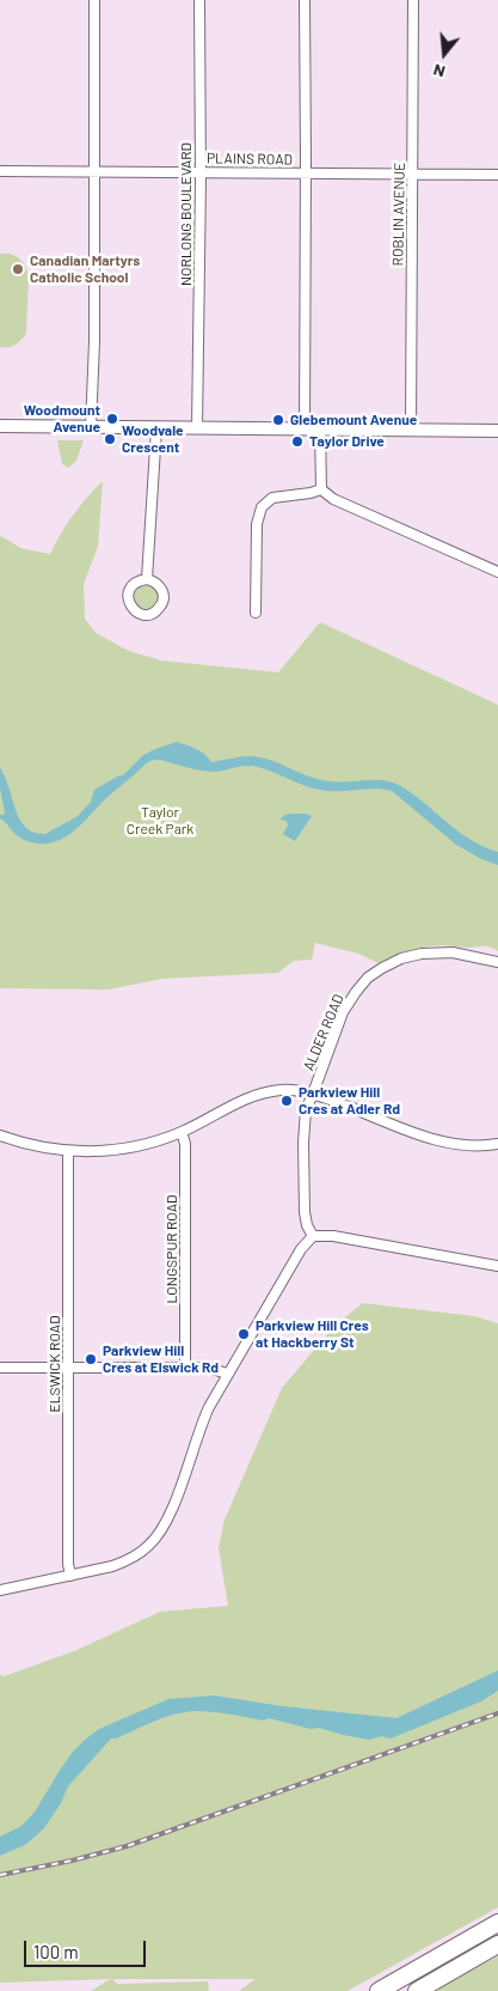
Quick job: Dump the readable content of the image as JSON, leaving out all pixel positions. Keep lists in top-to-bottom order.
{
  "streets": {
    "street": [
      "PLAINS ROAD",
      "NORLONG BOULEVARD",
      "ROBLIN AVENUE",
      "ALDER ROAD",
      "LONGSPUR ROAD",
      "ELSWICK ROAD"
    ]
  },
  "crossings": [
    ["PLAINS ROAD", "NORLONG BOULEVARD"],
    ["PLAINS ROAD", "ROBLIN AVENUE"]
  ],
  "parks": ["Taylor Creek Park"],
  "places": [
    "Canadian Martyrs Catholic School",
    "Woodmount Avenue",
    "Glebemount Avenue",
    "Woodvale Crescent",
    "Taylor Drive",
    "Parkview Hill Cres at Adler Rd",
    "Parkview Hill Cres at Hackberry St",
    "Parkview Hill Cres at Elswick Rd"
  ],
  "scale_bar": "100 m",
  "north": "bottom"
}
